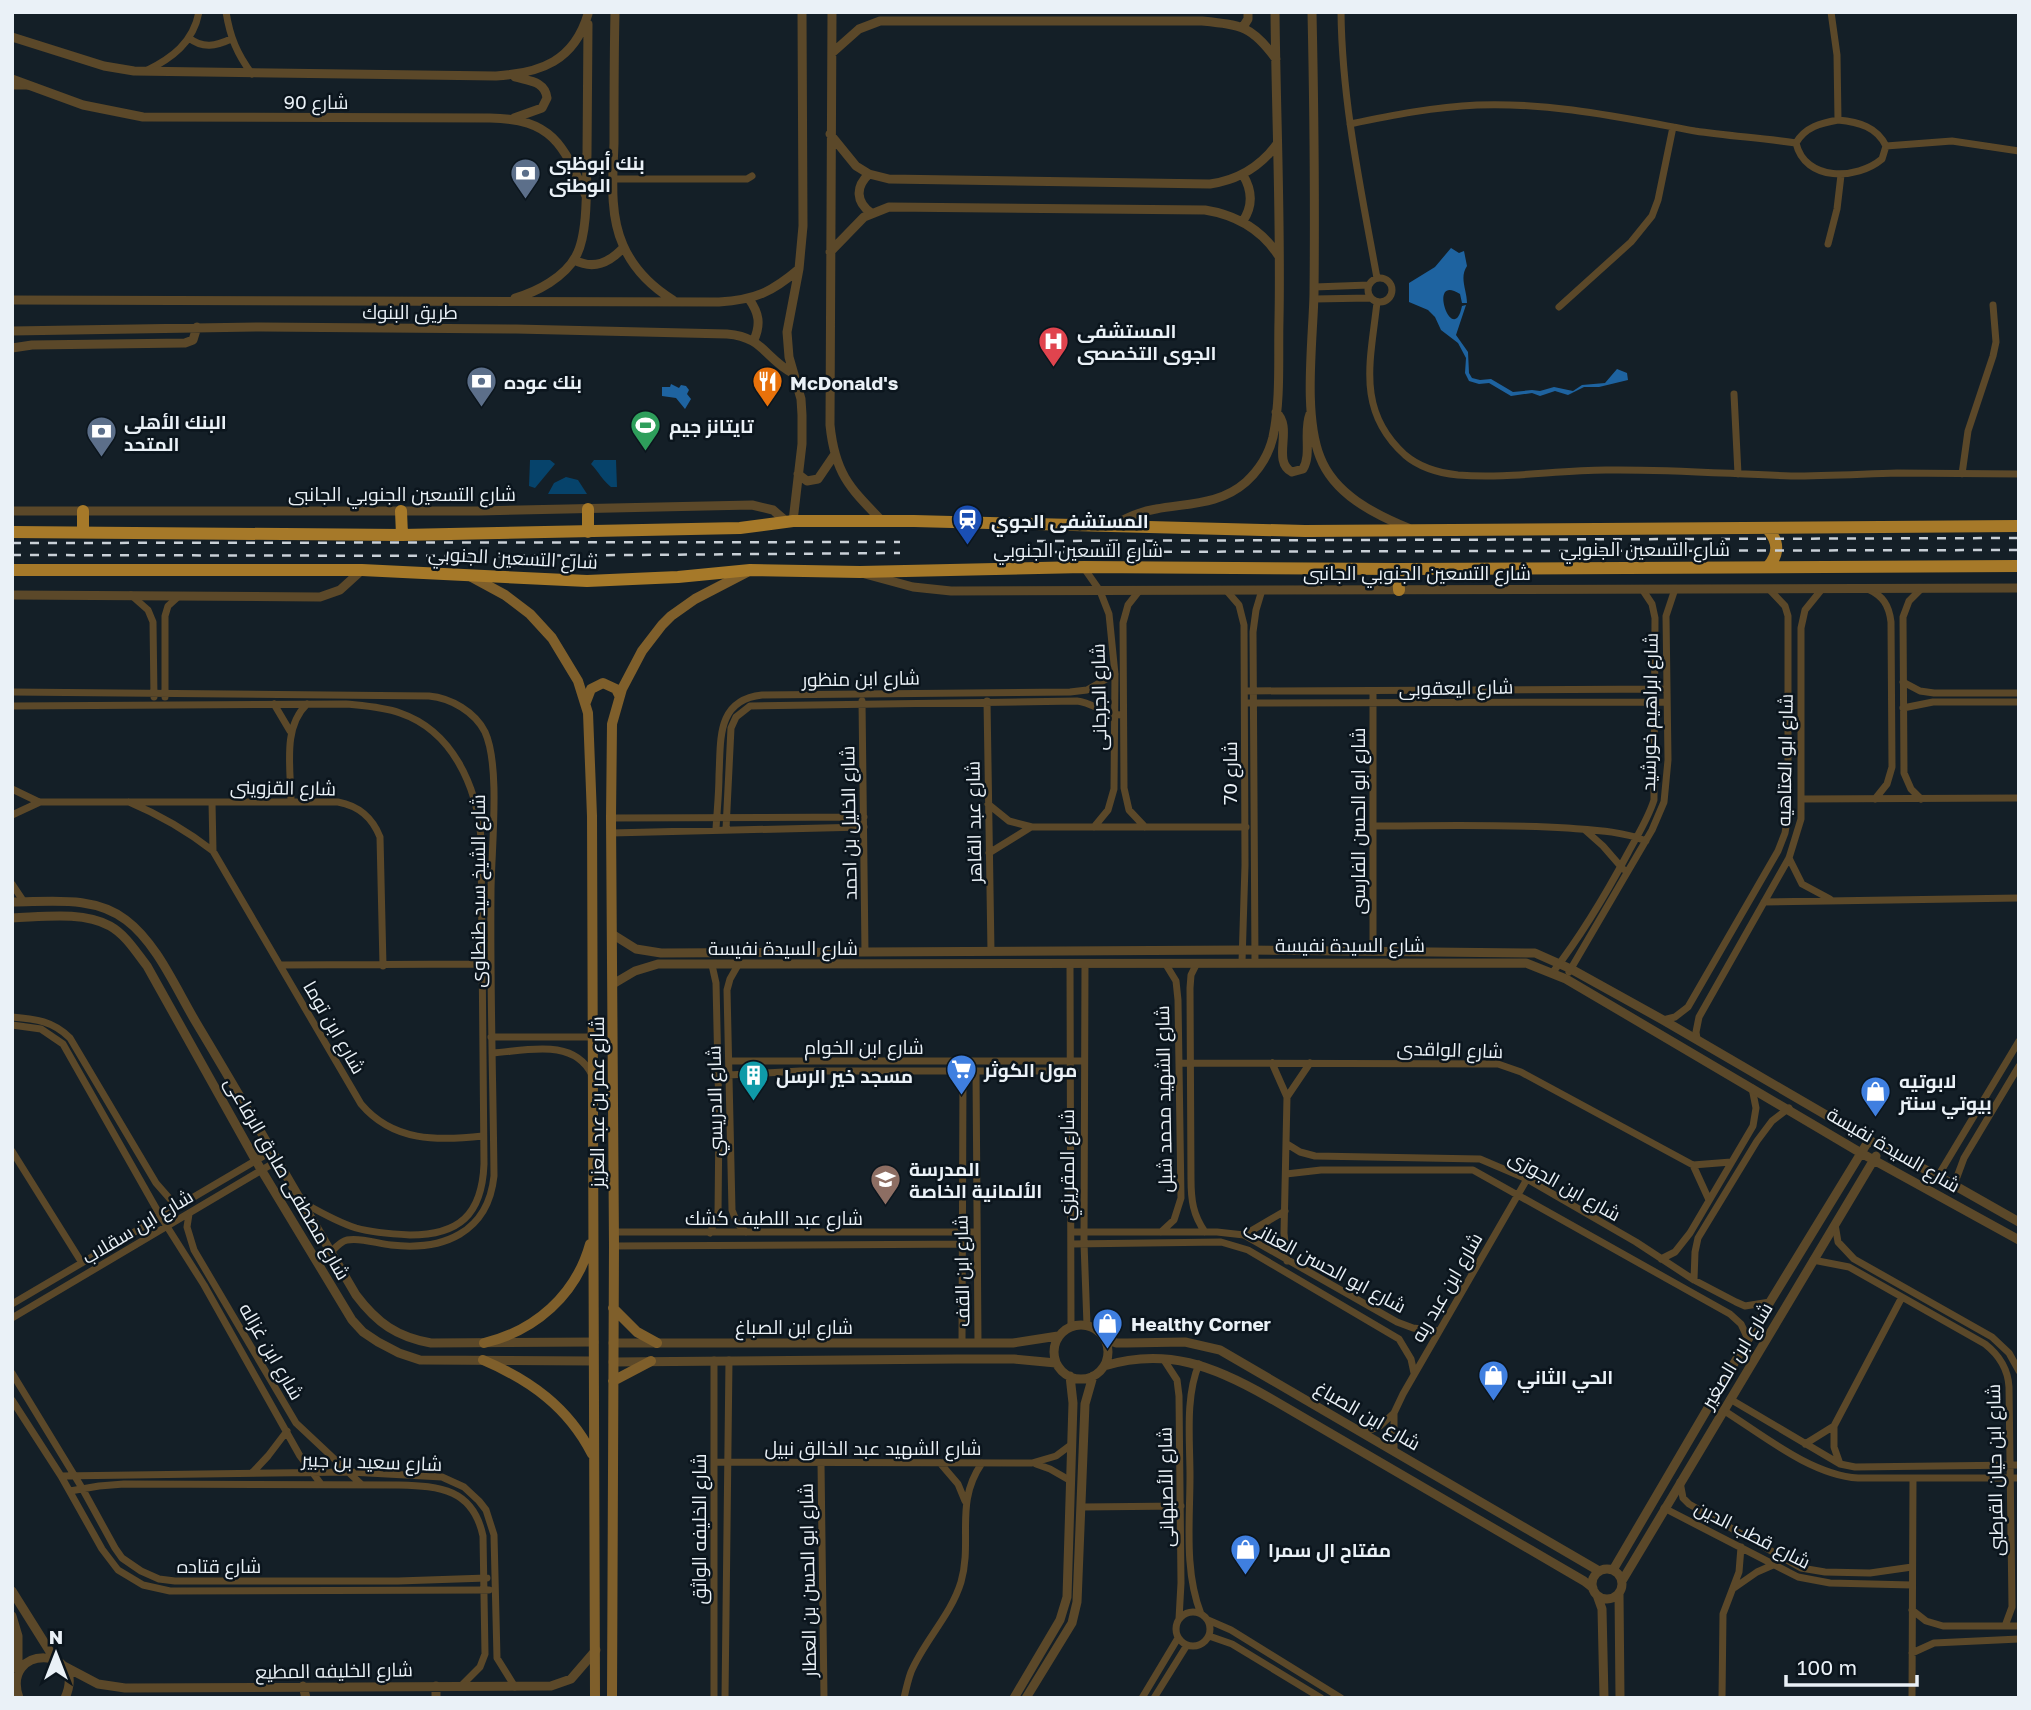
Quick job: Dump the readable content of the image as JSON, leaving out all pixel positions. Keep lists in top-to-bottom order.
{
  "streets": {
    "highway": ["شارع التسعين الجنوبي"],
    "main road": ["شارع عمر بن عبد العزيز"],
    "street": [
      "شارع 90",
      "طريق البنوك",
      "شارع التسعين الجنوبي الجانبى",
      "شارع ابن منظور",
      "شارع اليعقوبى",
      "شارع الجرجانى",
      "شارع ابراهيم خورشيد",
      "شارع ابو العتاهيه",
      "شارع 70",
      "شارع القزوينى",
      "شارع ابو الحسن الفارسى",
      "شارع عبد القاهر",
      "شارع الخليل بن احمد",
      "شارع الشيخ سيد طنطاوى",
      "شارع السيدة نفيسة",
      "شارع ابن توما",
      "شارع ابن الخوام",
      "شارع الواقدى",
      "شارع الشهيد محمد شبل",
      "شارع الادريسي",
      "شارع المقريزي",
      "شارع مصطفى صادق الرفاعى",
      "شارع ابن الجوزى",
      "شارع عبد اللطيف كشك",
      "شارع ابن سقلاب",
      "شارع ابو الحسن العنانى",
      "شارع ابن القف",
      "شارع ابن عبد ربه",
      "شارع ابن الصباغ",
      "شارع ابن غزاله",
      "شارع ابن الصغير",
      "شارع الشهيد عبد الخالق نبيل",
      "شارع سعيد بن جبير",
      "شارع ابن حيان القرطبى",
      "شارع الأصبهانى",
      "شارع الخليفه الواثق",
      "شارع قطب الدين",
      "شارع قتاده",
      "شارع ابو الحسن بن العطار",
      "شارع الخليفه المطيع"
    ]
  },
  "crossings": [
    ["شارع التسعين الجنوبي الجانبى", "شارع التسعين الجنوبي"],
    ["شارع التسعين الجنوبي الجانبى", "شارع الجرجانى"],
    ["شارع التسعين الجنوبي الجانبى", "شارع ابراهيم خورشيد"],
    ["شارع التسعين الجنوبي الجانبى", "شارع ابو العتاهيه"],
    ["شارع التسعين الجنوبي الجانبى", "شارع 70"],
    ["شارع التسعين الجنوبي", "شارع الجرجانى"],
    ["شارع التسعين الجنوبي", "شارع عمر بن عبد العزيز"],
    ["شارع ابن منظور", "شارع الجرجانى"],
    ["شارع ابن منظور", "شارع عبد القاهر"],
    ["شارع ابن منظور", "شارع الخليل بن احمد"],
    ["شارع اليعقوبى", "شارع ابراهيم خورشيد"],
    ["شارع اليعقوبى", "شارع 70"],
    ["شارع اليعقوبى", "شارع ابو الحسن الفارسى"],
    ["شارع الجرجانى", "شارع عبد القاهر"],
    ["شارع ابراهيم خورشيد", "شارع السيدة نفيسة"],
    ["شارع ابو العتاهيه", "شارع السيدة نفيسة"],
    ["شارع 70", "شارع السيدة نفيسة"],
    ["شارع القزوينى", "شارع ابن توما"],
    ["شارع ابو الحسن الفارسى", "شارع السيدة نفيسة"],
    ["شارع عبد القاهر", "شارع السيدة نفيسة"],
    ["شارع الخليل بن احمد", "شارع السيدة نفيسة"],
    ["شارع الشيخ سيد طنطاوى", "شارع ابن توما"],
    ["شارع الشيخ سيد طنطاوى", "شارع مصطفى صادق الرفاعى"],
    ["شارع السيدة نفيسة", "شارع الشهيد محمد شبل"],
    ["شارع السيدة نفيسة", "شارع الادريسي"],
    ["شارع السيدة نفيسة", "شارع عمر بن عبد العزيز"],
    ["شارع السيدة نفيسة", "شارع المقريزي"],
    ["شارع السيدة نفيسة", "شارع ابن الصغير"],
    ["شارع ابن الخوام", "شارع الادريسي"],
    ["شارع ابن الخوام", "شارع المقريزي"],
    ["شارع ابن الخوام", "شارع ابن القف"],
    ["شارع الواقدى", "شارع الشهيد محمد شبل"],
    ["شارع الشهيد محمد شبل", "شارع ابو الحسن العنانى"],
    ["شارع الادريسي", "شارع عبد اللطيف كشك"],
    ["شارع عمر بن عبد العزيز", "شارع مصطفى صادق الرفاعى"],
    ["شارع عمر بن عبد العزيز", "شارع عبد اللطيف كشك"],
    ["شارع عمر بن عبد العزيز", "شارع ابن الصباغ"],
    ["شارع عمر بن عبد العزيز", "شارع الخليفه المطيع"],
    ["شارع المقريزي", "شارع ابو الحسن العنانى"],
    ["شارع المقريزي", "شارع ابن الصباغ"],
    ["شارع مصطفى صادق الرفاعى", "شارع ابن سقلاب"],
    ["شارع ابن الجوزى", "شارع ابن عبد ربه"],
    ["شارع ابن الجوزى", "شارع ابن الصغير"],
    ["شارع عبد اللطيف كشك", "شارع ابن القف"],
    ["شارع ابن سقلاب", "شارع ابن غزاله"],
    ["شارع ابو الحسن العنانى", "شارع ابن عبد ربه"],
    ["شارع ابن القف", "شارع ابن الصباغ"],
    ["شارع ابن عبد ربه", "شارع ابن الصباغ"],
    ["شارع ابن الصباغ", "شارع ابن الصغير"],
    ["شارع ابن الصباغ", "شارع الأصبهانى"],
    ["شارع ابن الصباغ", "شارع الخليفه الواثق"],
    ["شارع ابن غزاله", "شارع سعيد بن جبير"],
    ["شارع ابن الصغير", "شارع ابن حيان القرطبى"],
    ["شارع ابن الصغير", "شارع قطب الدين"],
    ["شارع الشهيد عبد الخالق نبيل", "شارع الخليفه الواثق"],
    ["شارع الشهيد عبد الخالق نبيل", "شارع ابو الحسن بن العطار"],
    ["شارع سعيد بن جبير", "شارع قتاده"],
    ["شارع سعيد بن جبير", "شارع الخليفه المطيع"]
  ],
  "places": {
    "bank": ["بنك أبوظبى الوطنى", "بنك عوده", "البنك الأهلى المتحد"],
    "hospital": ["المستشفى الجوى التخصصى"],
    "restaurant": ["McDonald's"],
    "sports": ["تايتانز جيم"],
    "station": ["المستشفى الجوي"],
    "supermarket": ["مول الكوثر"],
    "building": ["مسجد خير الرسل"],
    "shop": [
      "لابوتيه بيوتي سنتر",
      "Healthy Corner",
      "الحي الثاني",
      "مفتاح ال سمرا"
    ],
    "school or university": ["المدرسة الألمانية الخاصة"]
  },
  "scale_bar": "100 m",
  "north": "top"
}
